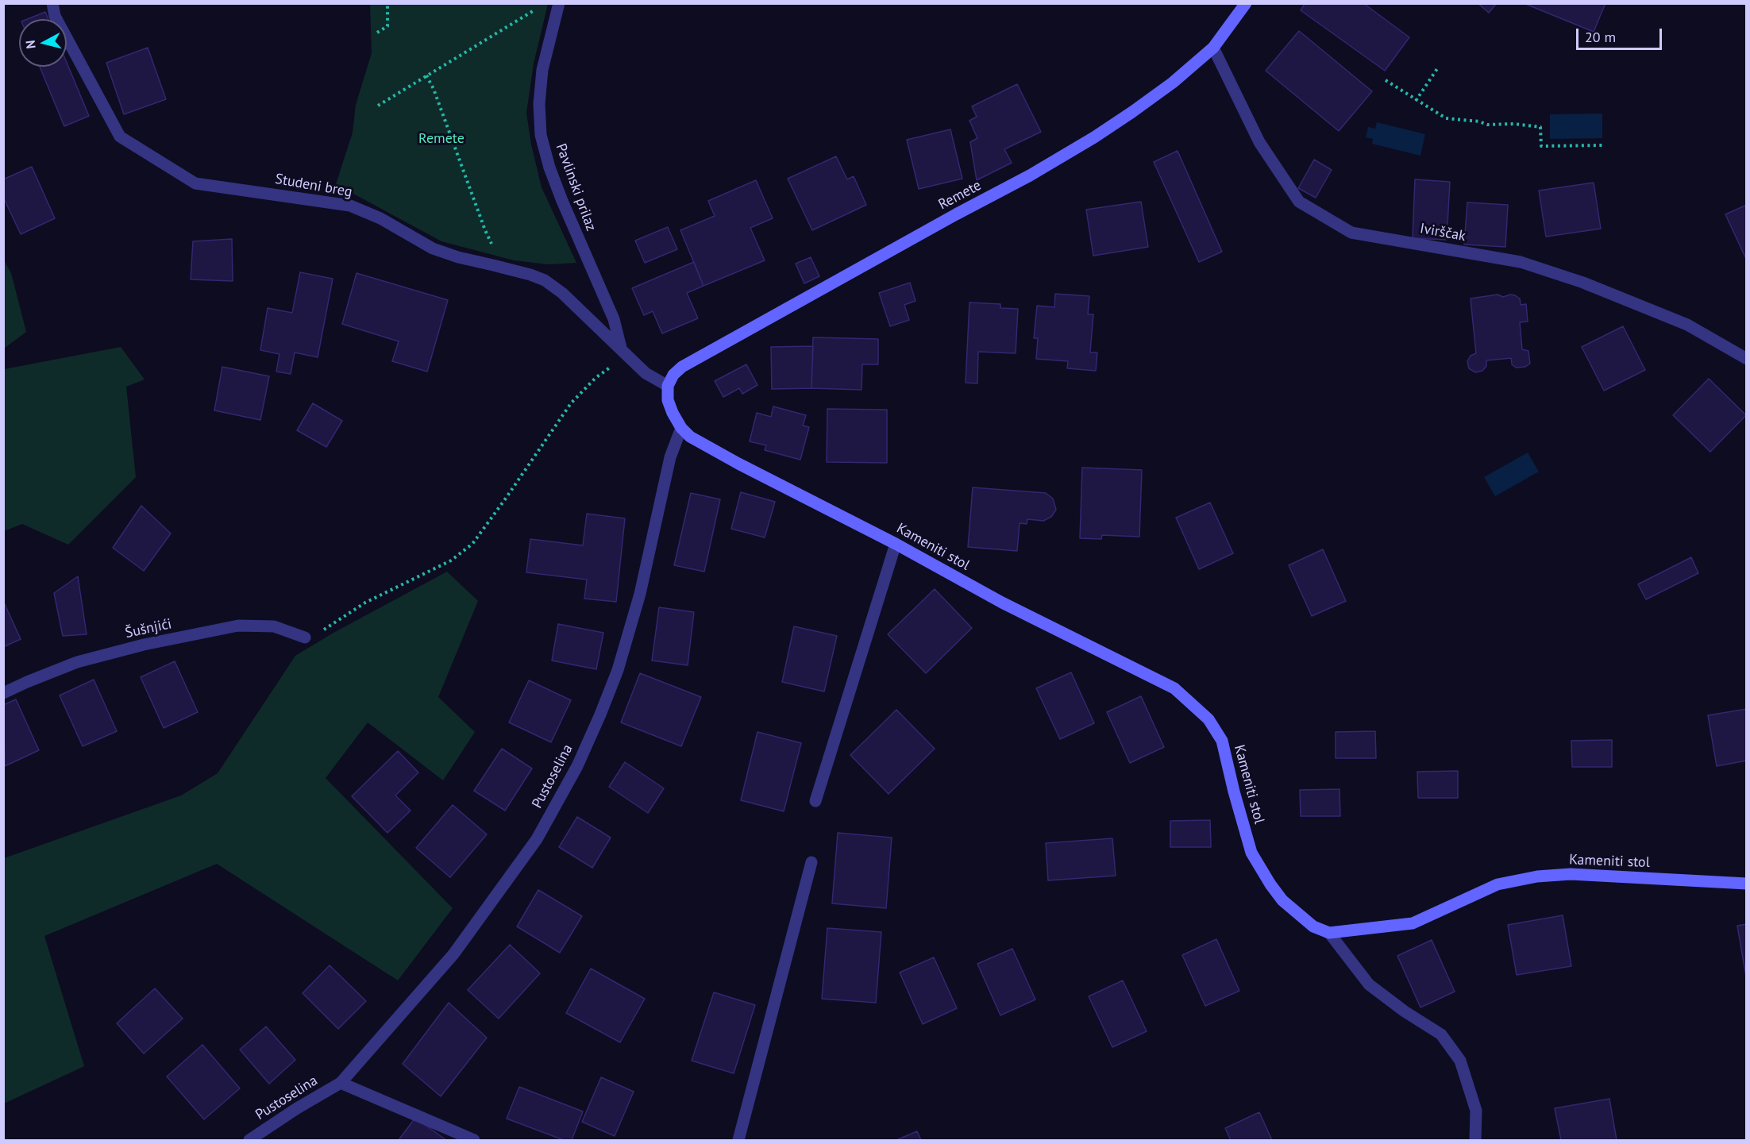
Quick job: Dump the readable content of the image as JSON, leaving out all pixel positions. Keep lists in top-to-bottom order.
{
  "streets": {
    "main road": ["Remete", "Kameniti stol"],
    "street": [
      "Studeni breg",
      "Pavlinski prilaz",
      "Ivirščak",
      "Šušnjići",
      "Pustoselina"
    ]
  },
  "crossings": [
    ["Studeni breg", "Pavlinski prilaz"],
    ["Studeni breg", "Remete"],
    ["Studeni breg", "Kameniti stol"],
    ["Remete", "Ivirščak"],
    ["Remete", "Kameniti stol"],
    ["Kameniti stol", "Pustoselina"]
  ],
  "parks": ["Remete"],
  "scale_bar": "20 m",
  "north": "left"
}
